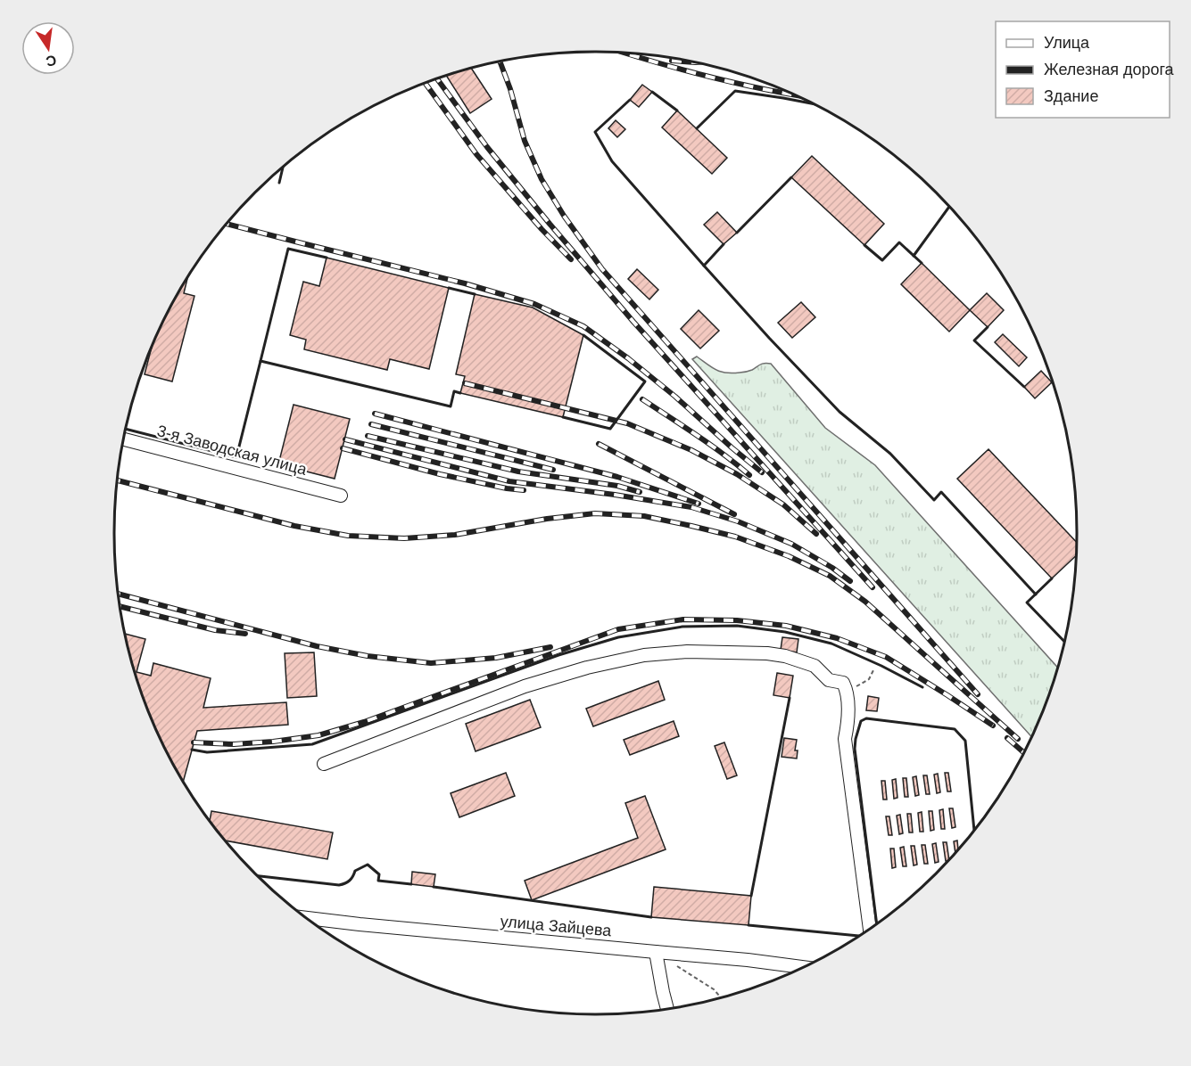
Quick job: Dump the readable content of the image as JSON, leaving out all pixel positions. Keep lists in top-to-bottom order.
{
  "streets": {
    "street": ["3-я Заводская улица", "улица Зайцева"]
  },
  "legend": ["Улица", "Железная дорога", "Здание"],
  "north": "bottom"
}
